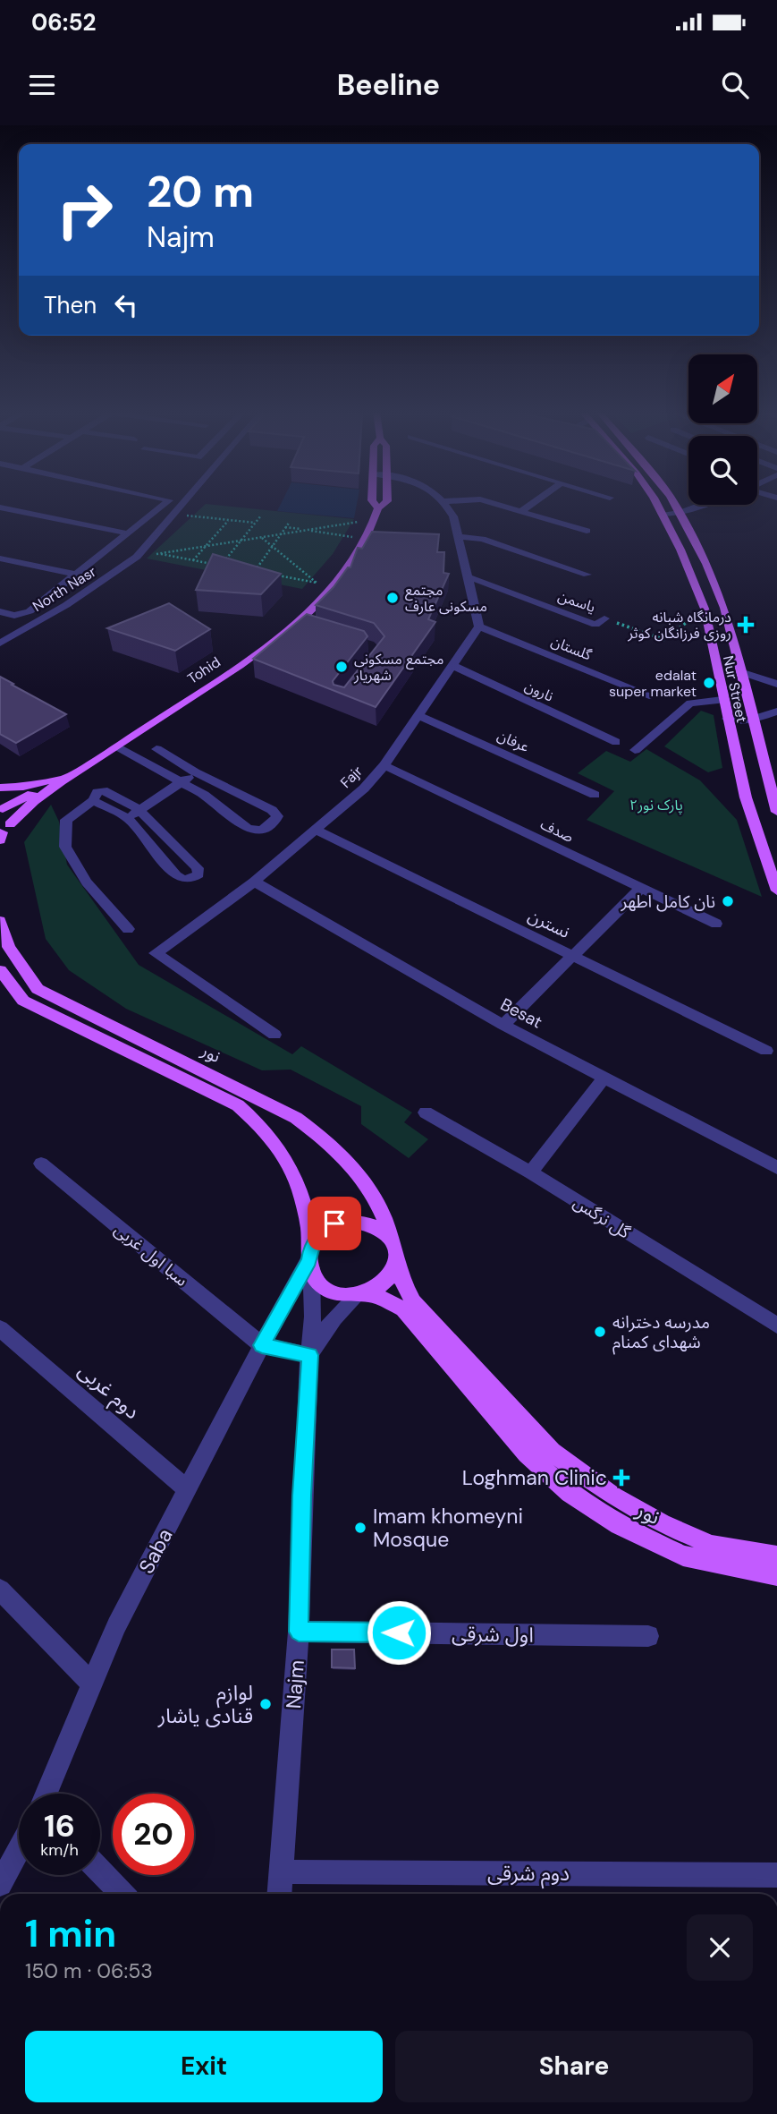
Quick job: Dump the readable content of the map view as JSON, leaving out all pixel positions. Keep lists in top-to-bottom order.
{
  "streets": {
    "main road": ["Tohid", "Nur Street", "نور"],
    "street": [
      "North Nasr",
      "یاسمن",
      "گلستان",
      "نارون",
      "عرفان",
      "Fajr",
      "صدف",
      "نسترن",
      "Besat",
      "گل نرگس",
      "سبا اول غربی",
      "دوم غربی",
      "Saba",
      "اول شرقی",
      "Najm",
      "دوم شرقی"
    ]
  },
  "crossings": [
    ["یاسمن", "Nur Street"],
    ["گلستان", "Fajr"],
    ["نارون", "Fajr"],
    ["عرفان", "Fajr"],
    ["Fajr", "صدف"],
    ["Fajr", "نسترن"],
    ["Fajr", "Besat"],
    ["نور", "Saba"],
    ["نور", "Najm"],
    ["سبا اول غربی", "Saba"],
    ["دوم غربی", "Saba"],
    ["Saba", "Najm"],
    ["اول شرقی", "Najm"],
    ["Najm", "دوم شرقی"]
  ],
  "parks": ["پارک نور۲"],
  "places": {
    "other": [
      "مجتمع مسکونی عارف",
      "مجتمع مسکونی شهریار",
      "edalat super market",
      "نان کامل اطهر",
      "مدرسه دخترانه شهدای کمنام",
      "Imam khomeyni Mosque",
      "لوازم قنادی یاشار"
    ],
    "health": ["درمانگاه شبانه روزی فرزانگان کوثر", "Loghman Clinic"]
  },
  "north": "top right",
  "page": {
    "status": "06:52",
    "header": "Beeline",
    "turn": ["20 m", "Najm"],
    "then": "Then",
    "speed": "16 km/h",
    "limit": "20",
    "heading": ["1 min", "150 m · 06:53"],
    "buttons": ["Exit", "Share"]
  }
}
